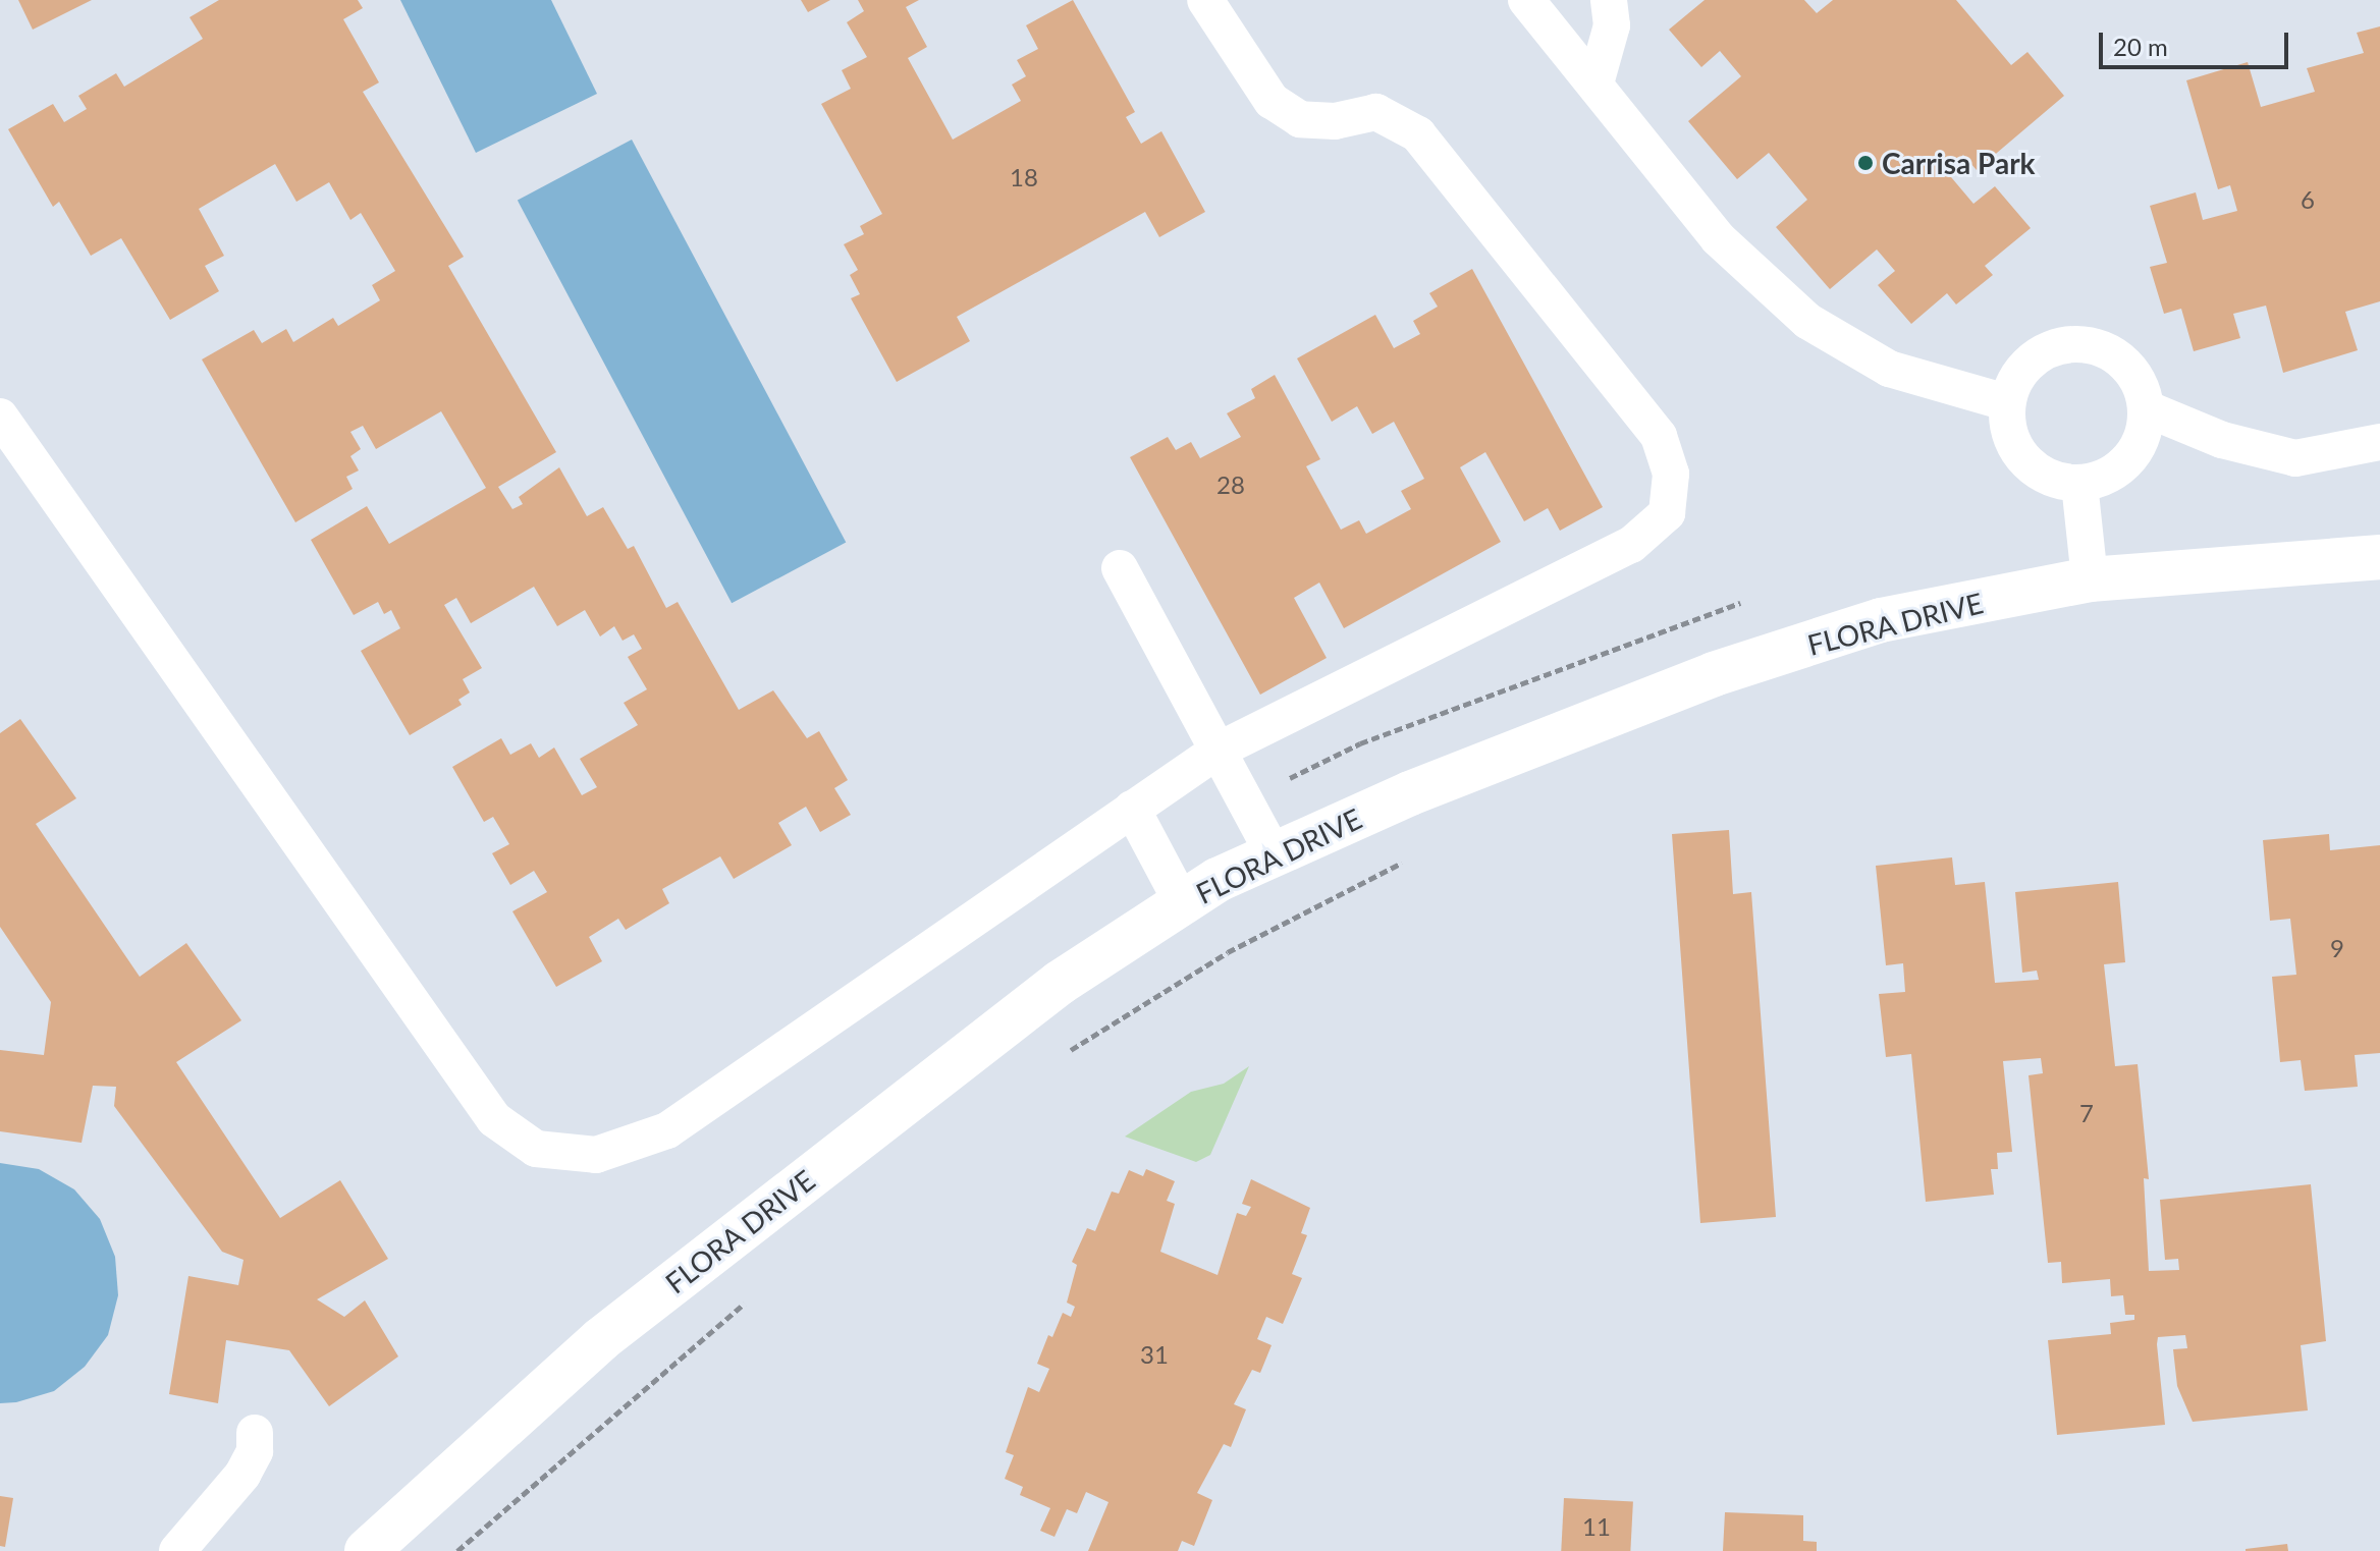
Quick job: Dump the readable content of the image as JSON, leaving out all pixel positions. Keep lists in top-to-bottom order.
{
  "streets": {
    "street": ["FLORA DRIVE"]
  },
  "places": ["Carrisa Park"],
  "house_numbers": [
    "18",
    "6",
    "28",
    "9",
    "7",
    "31",
    "11"
  ],
  "scale_bar": "20 m"
}
